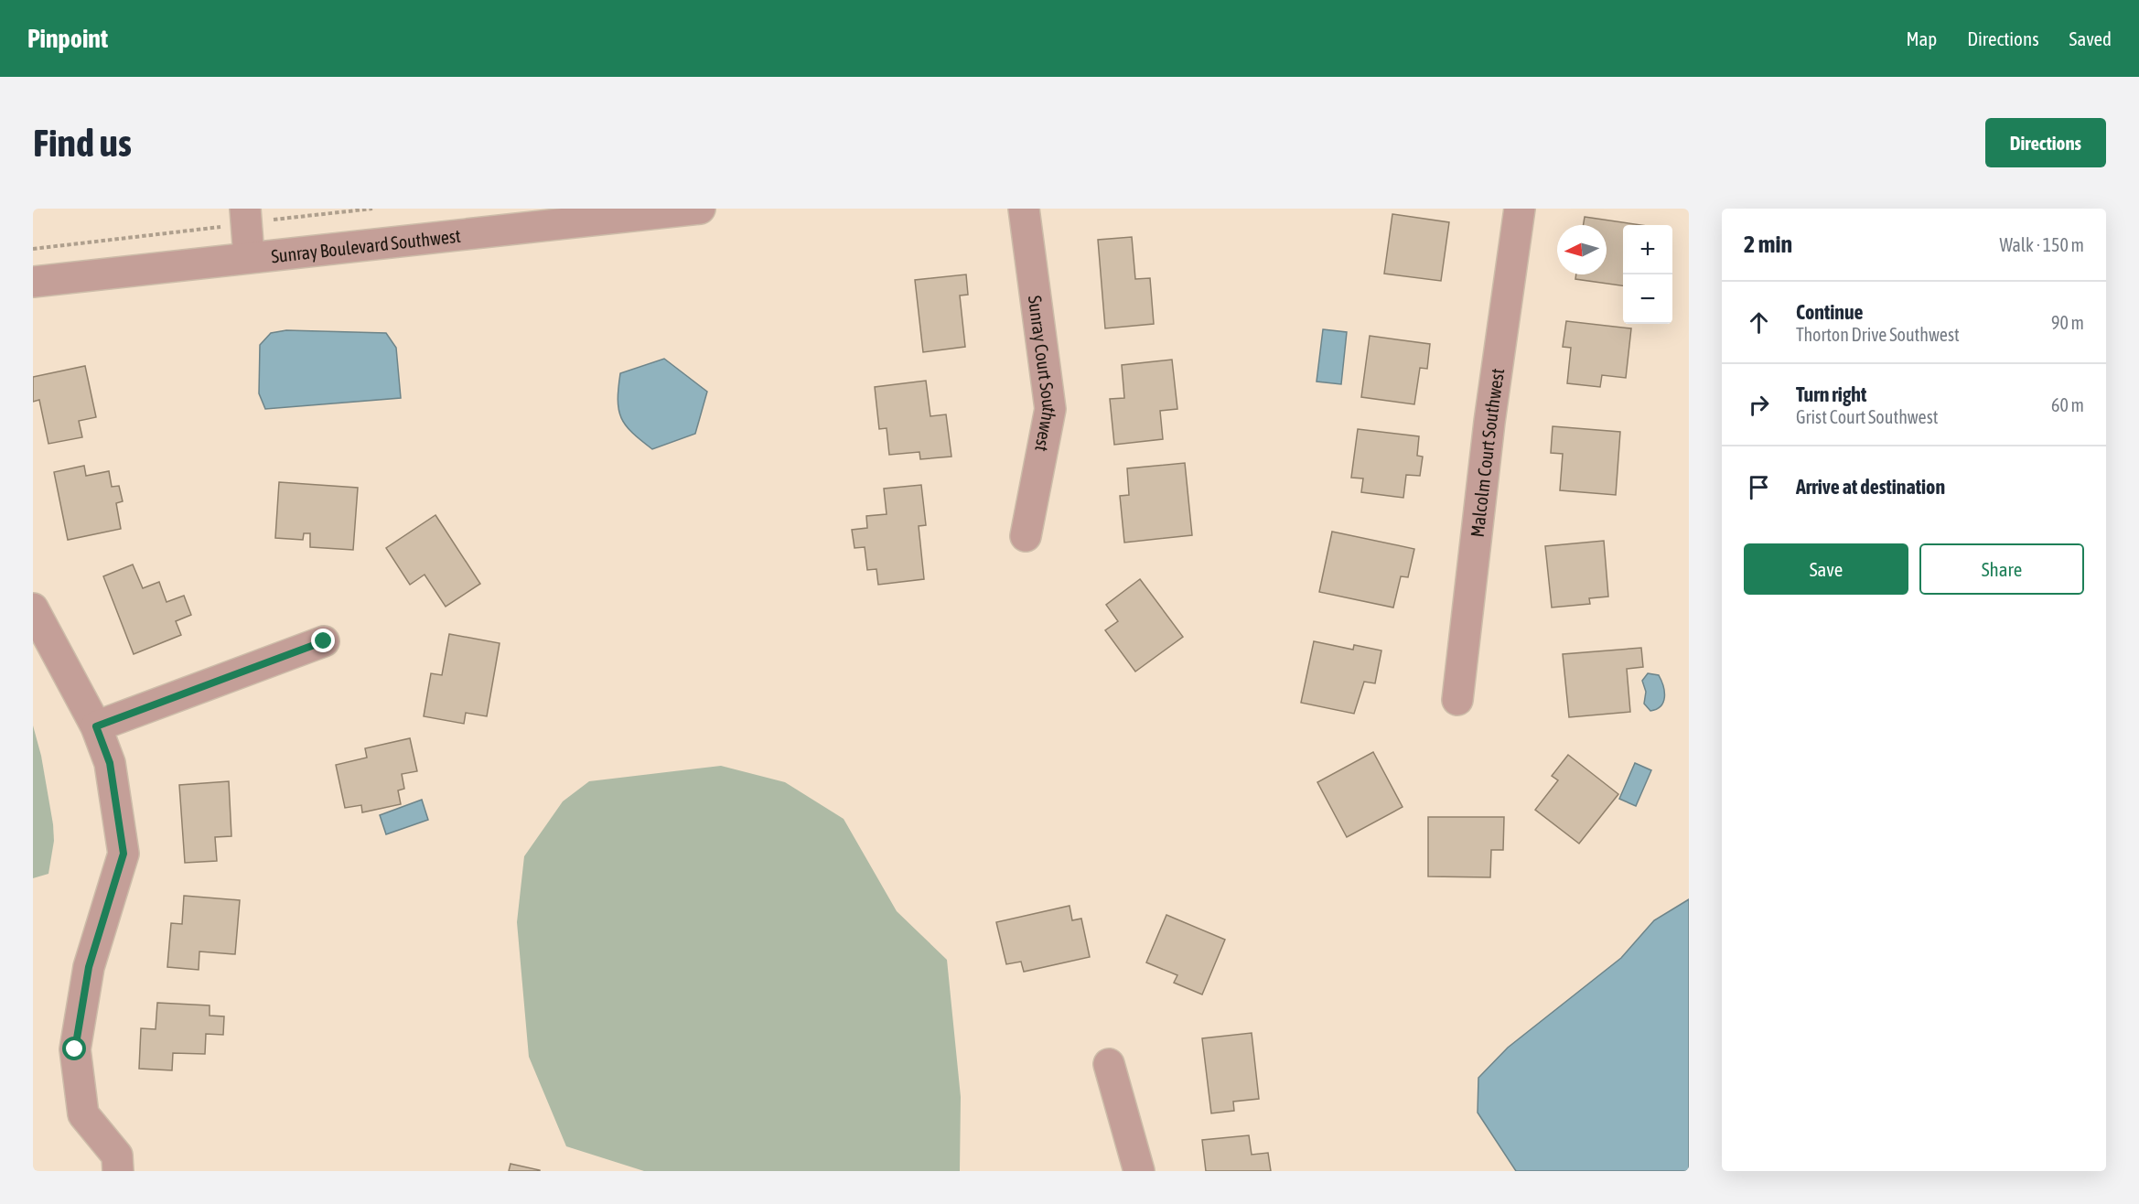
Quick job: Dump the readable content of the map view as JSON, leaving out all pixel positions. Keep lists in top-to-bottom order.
{
  "streets": {
    "street": ["Sunray Boulevard Southwest", "Sunray Court Southwest", "Malcolm Court Southwest"]
  },
  "north": "left",
  "page": {
    "header": "Pinpoint",
    "nav": ["Map", "Directions", "Saved"],
    "buttons": [
      "Directions",
      ["Save", "Share"]
    ],
    "title": "Find us",
    "heading": ["2 min", "Walk · 150 m"],
    "map_buttons": ["+", "−"],
    "list": [
      ["Continue", "Thorton Drive Southwest", "90 m"],
      ["Turn right", "Grist Court Southwest", "60 m"],
      "Arrive at destination"
    ]
  }
}
